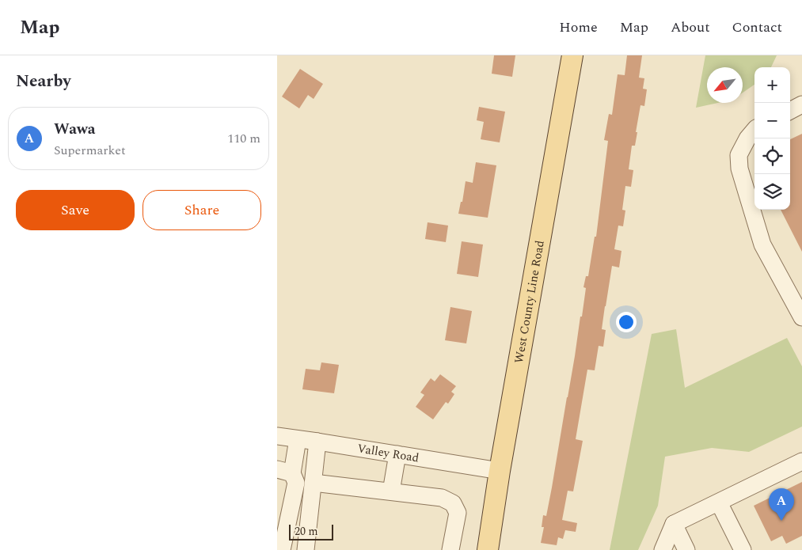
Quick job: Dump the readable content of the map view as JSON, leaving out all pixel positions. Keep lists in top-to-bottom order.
{
  "streets": {
    "main road": ["West County Line Road"],
    "street": ["Valley Road"]
  },
  "crossings": [
    ["West County Line Road", "Valley Road"]
  ],
  "scale_bar": "20 m",
  "north": "bottom left",
  "page": {
    "header": "Map",
    "nav": [
      "Home",
      "Map",
      "About",
      "Contact"
    ],
    "heading": "Nearby",
    "map_buttons": ["+", "−"],
    "list": [
      {
        "mark": "A",
        "name": "Wawa",
        "note": "Supermarket",
        "value": "110 m"
      }
    ],
    "buttons": ["Save", "Share"],
    "pins": "A",
    "scale": "20 m"
  }
}
